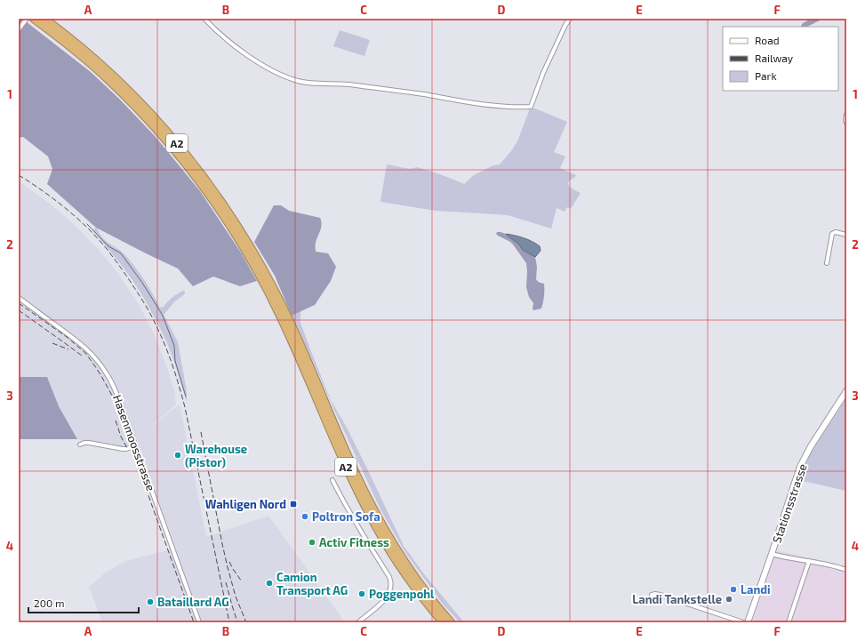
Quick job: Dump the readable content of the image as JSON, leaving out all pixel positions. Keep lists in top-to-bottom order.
{
  "streets": {
    "highway": ["A2"],
    "main road": ["Stationsstrasse"],
    "street": ["Hasenmoosstrasse"]
  },
  "places": {
    "other": [
      "Warehouse (Pistor)",
      "Poltron Sofa",
      "Activ Fitness",
      "Camion Transport AG",
      "Landi",
      "Poggenpohl",
      "Landi Tankstelle",
      "Bataillard AG"
    ],
    "transit": ["Wahligen Nord"]
  },
  "legend": ["Road", "Railway", "Park"],
  "scale_bar": "200 m",
  "grid": {
    "columns": [
      "A",
      "B",
      "C",
      "D",
      "E",
      "F"
    ],
    "rows": [
      "1",
      "2",
      "3",
      "4"
    ]
  }
}
